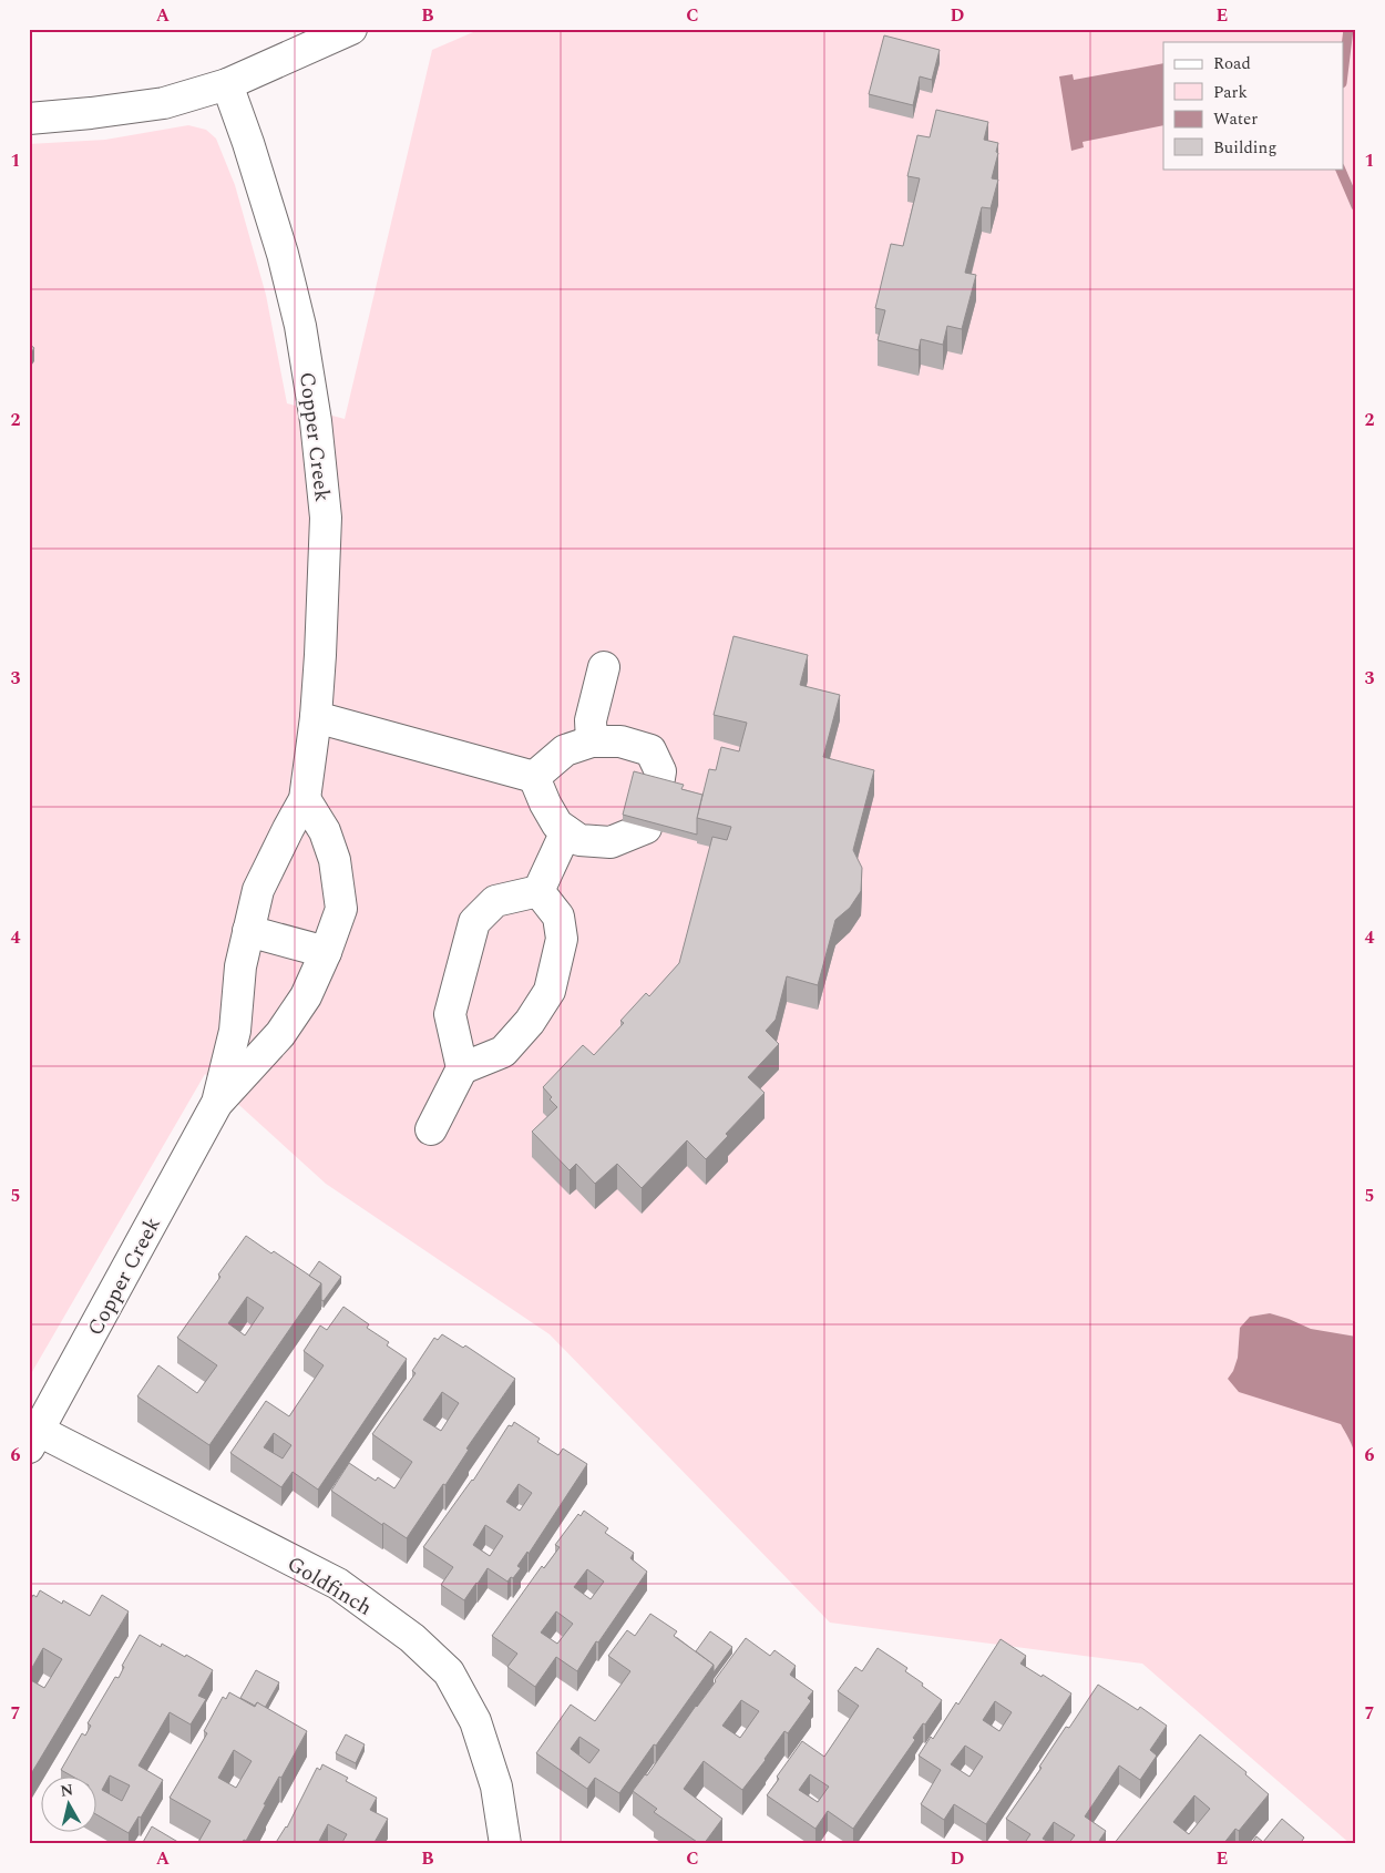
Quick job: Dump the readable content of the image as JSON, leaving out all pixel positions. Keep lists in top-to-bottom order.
{
  "streets": {
    "street": ["Copper Creek", "Goldfinch"]
  },
  "crossings": [
    ["Copper Creek", "Goldfinch"]
  ],
  "legend": [
    "Road",
    "Park",
    "Water",
    "Building"
  ],
  "north": "top",
  "grid": {
    "columns": [
      "A",
      "B",
      "C",
      "D",
      "E"
    ],
    "rows": [
      "1",
      "2",
      "3",
      "4",
      "5",
      "6",
      "7"
    ]
  }
}
